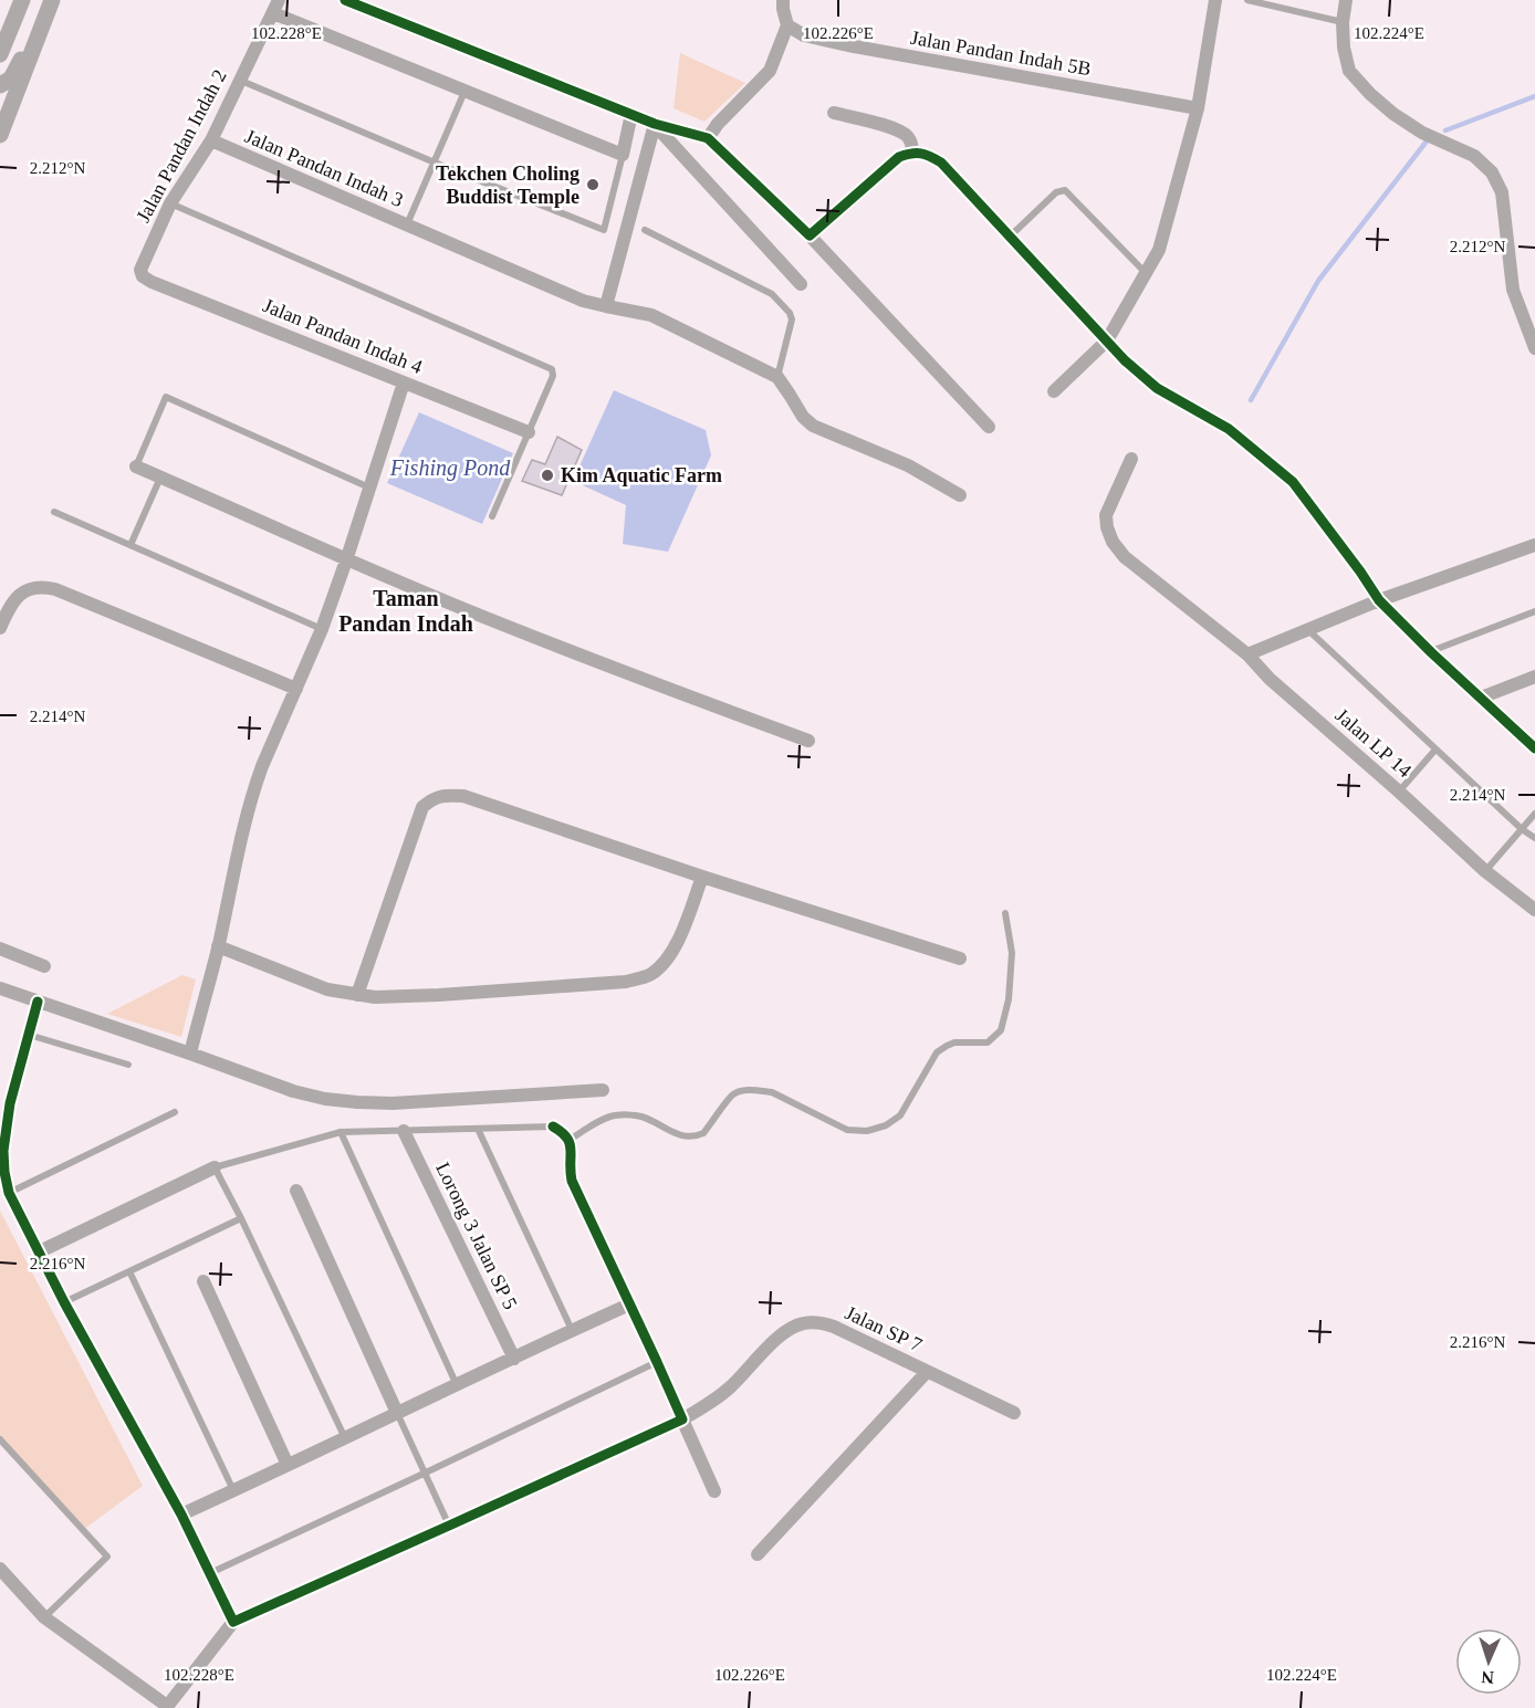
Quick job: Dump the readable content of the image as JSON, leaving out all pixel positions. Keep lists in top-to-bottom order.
{
  "streets": {
    "street": [
      "Jalan Pandan Indah 5B",
      "Jalan Pandan Indah 2",
      "Jalan Pandan Indah 3",
      "Jalan Pandan Indah 4",
      "Jalan LP 14",
      "Lorong 3 Jalan SP 5",
      "Jalan SP 7"
    ]
  },
  "crossings": [
    ["Jalan Pandan Indah 2", "Jalan Pandan Indah 3"],
    ["Jalan Pandan Indah 2", "Jalan Pandan Indah 4"]
  ],
  "districts": ["Taman Pandan Indah"],
  "water": ["Fishing Pond"],
  "places": ["Tekchen Choling Buddist Temple", "Kim Aquatic Farm"],
  "north": "bottom",
  "coordinates": [
    "102.228°E",
    "102.226°E",
    "102.224°E",
    "2.212°N",
    "2.214°N",
    "2.216°N"
  ]
}
